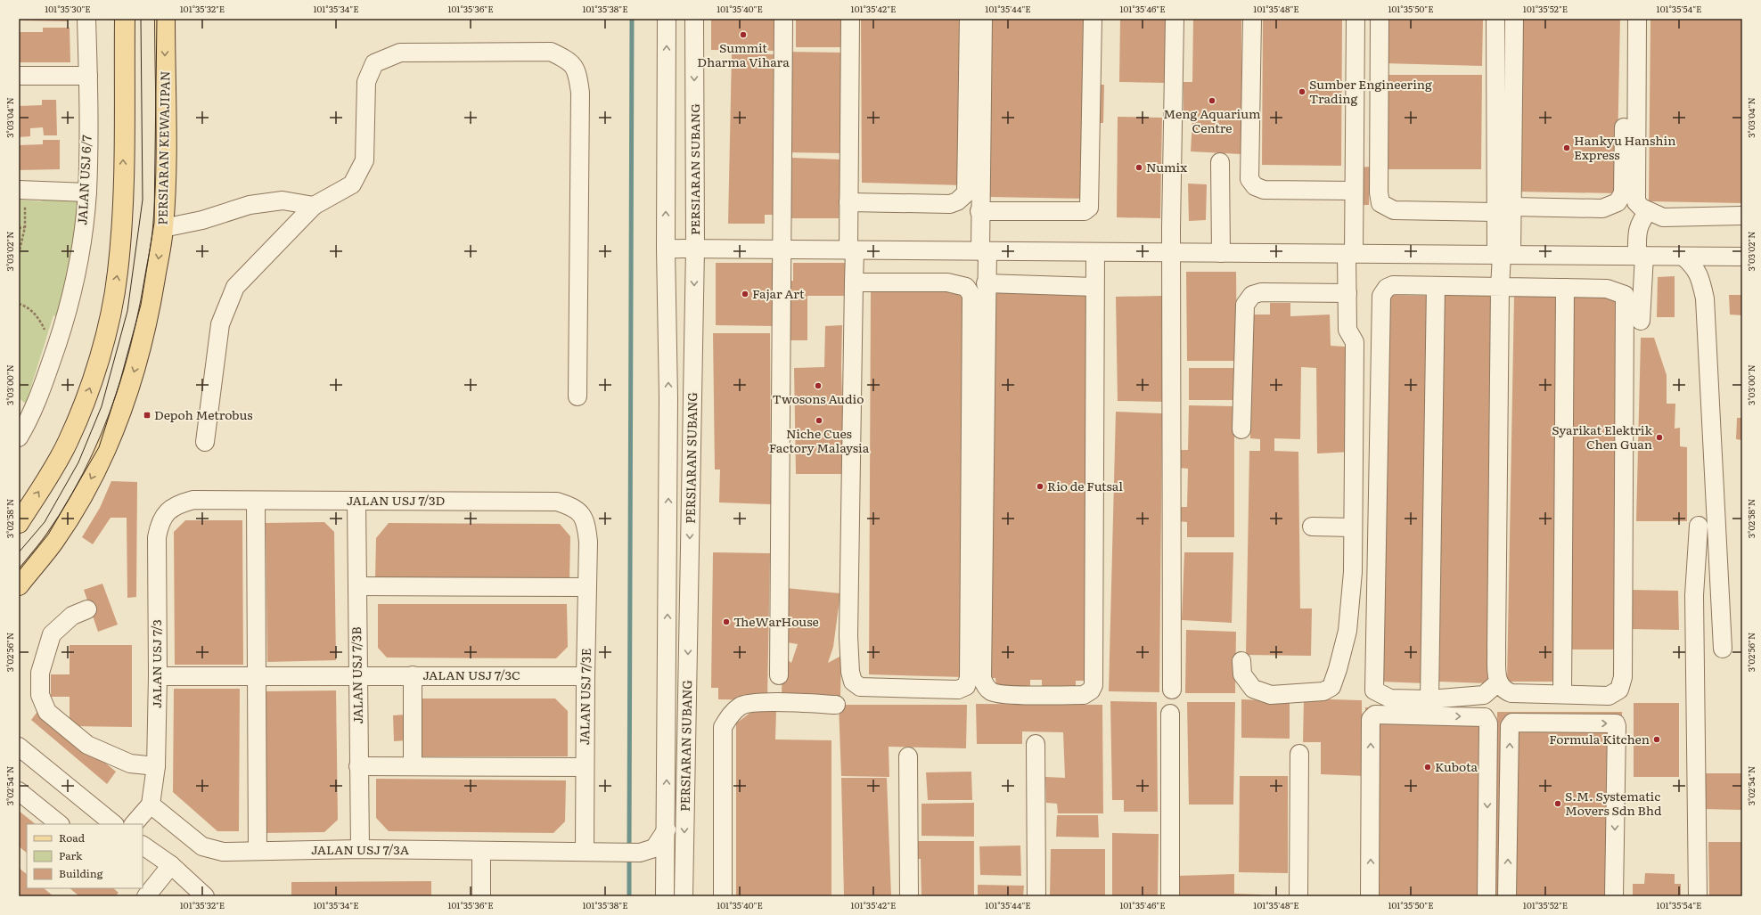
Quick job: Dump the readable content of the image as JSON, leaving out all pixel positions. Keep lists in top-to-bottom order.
{
  "streets": {
    "main road": ["PERSIARAN KEWAJIPAN"],
    "street": [
      "PERSIARAN SUBANG",
      "JALAN USJ 6/7",
      "JALAN USJ 7/3D",
      "JALAN USJ 7/3",
      "JALAN USJ 7/3B",
      "JALAN USJ 7/3C",
      "JALAN USJ 7/3E",
      "JALAN USJ 7/3A"
    ]
  },
  "crossings": [
    ["JALAN USJ 7/3D", "JALAN USJ 7/3"],
    ["JALAN USJ 7/3D", "JALAN USJ 7/3B"],
    ["JALAN USJ 7/3D", "JALAN USJ 7/3E"],
    ["JALAN USJ 7/3", "JALAN USJ 7/3C"],
    ["JALAN USJ 7/3", "JALAN USJ 7/3A"],
    ["JALAN USJ 7/3B", "JALAN USJ 7/3C"],
    ["JALAN USJ 7/3B", "JALAN USJ 7/3A"],
    ["JALAN USJ 7/3C", "JALAN USJ 7/3E"],
    ["JALAN USJ 7/3E", "JALAN USJ 7/3A"]
  ],
  "places": {
    "other": [
      "Summit Dharma Vihara",
      "Sumber Engineering Trading",
      "Meng Aquarium Centre",
      "Hankyu Hanshin Express",
      "Numix",
      "Fajar Art",
      "Twosons Audio",
      "Niche Cues Factory Malaysia",
      "Syarikat Elektrik Chen Guan",
      "Rio de Futsal",
      "TheWarHouse",
      "Formula Kitchen",
      "Kubota",
      "S.M. Systematic Movers Sdn Bhd"
    ],
    "transit": ["Depoh Metrobus"]
  },
  "legend": ["Road", "Park", "Building"],
  "coordinates": [
    "101°35'30\"E",
    "101°35'32\"E",
    "101°35'34\"E",
    "101°35'36\"E",
    "101°35'38\"E",
    "101°35'40\"E",
    "101°35'42\"E",
    "101°35'44\"E",
    "101°35'46\"E",
    "101°35'48\"E",
    "101°35'50\"E",
    "101°35'52\"E",
    "101°35'54\"E",
    "3°03'04\"N",
    "3°03'02\"N",
    "3°03'00\"N",
    "3°02'58\"N",
    "3°02'56\"N",
    "3°02'54\"N"
  ]
}
